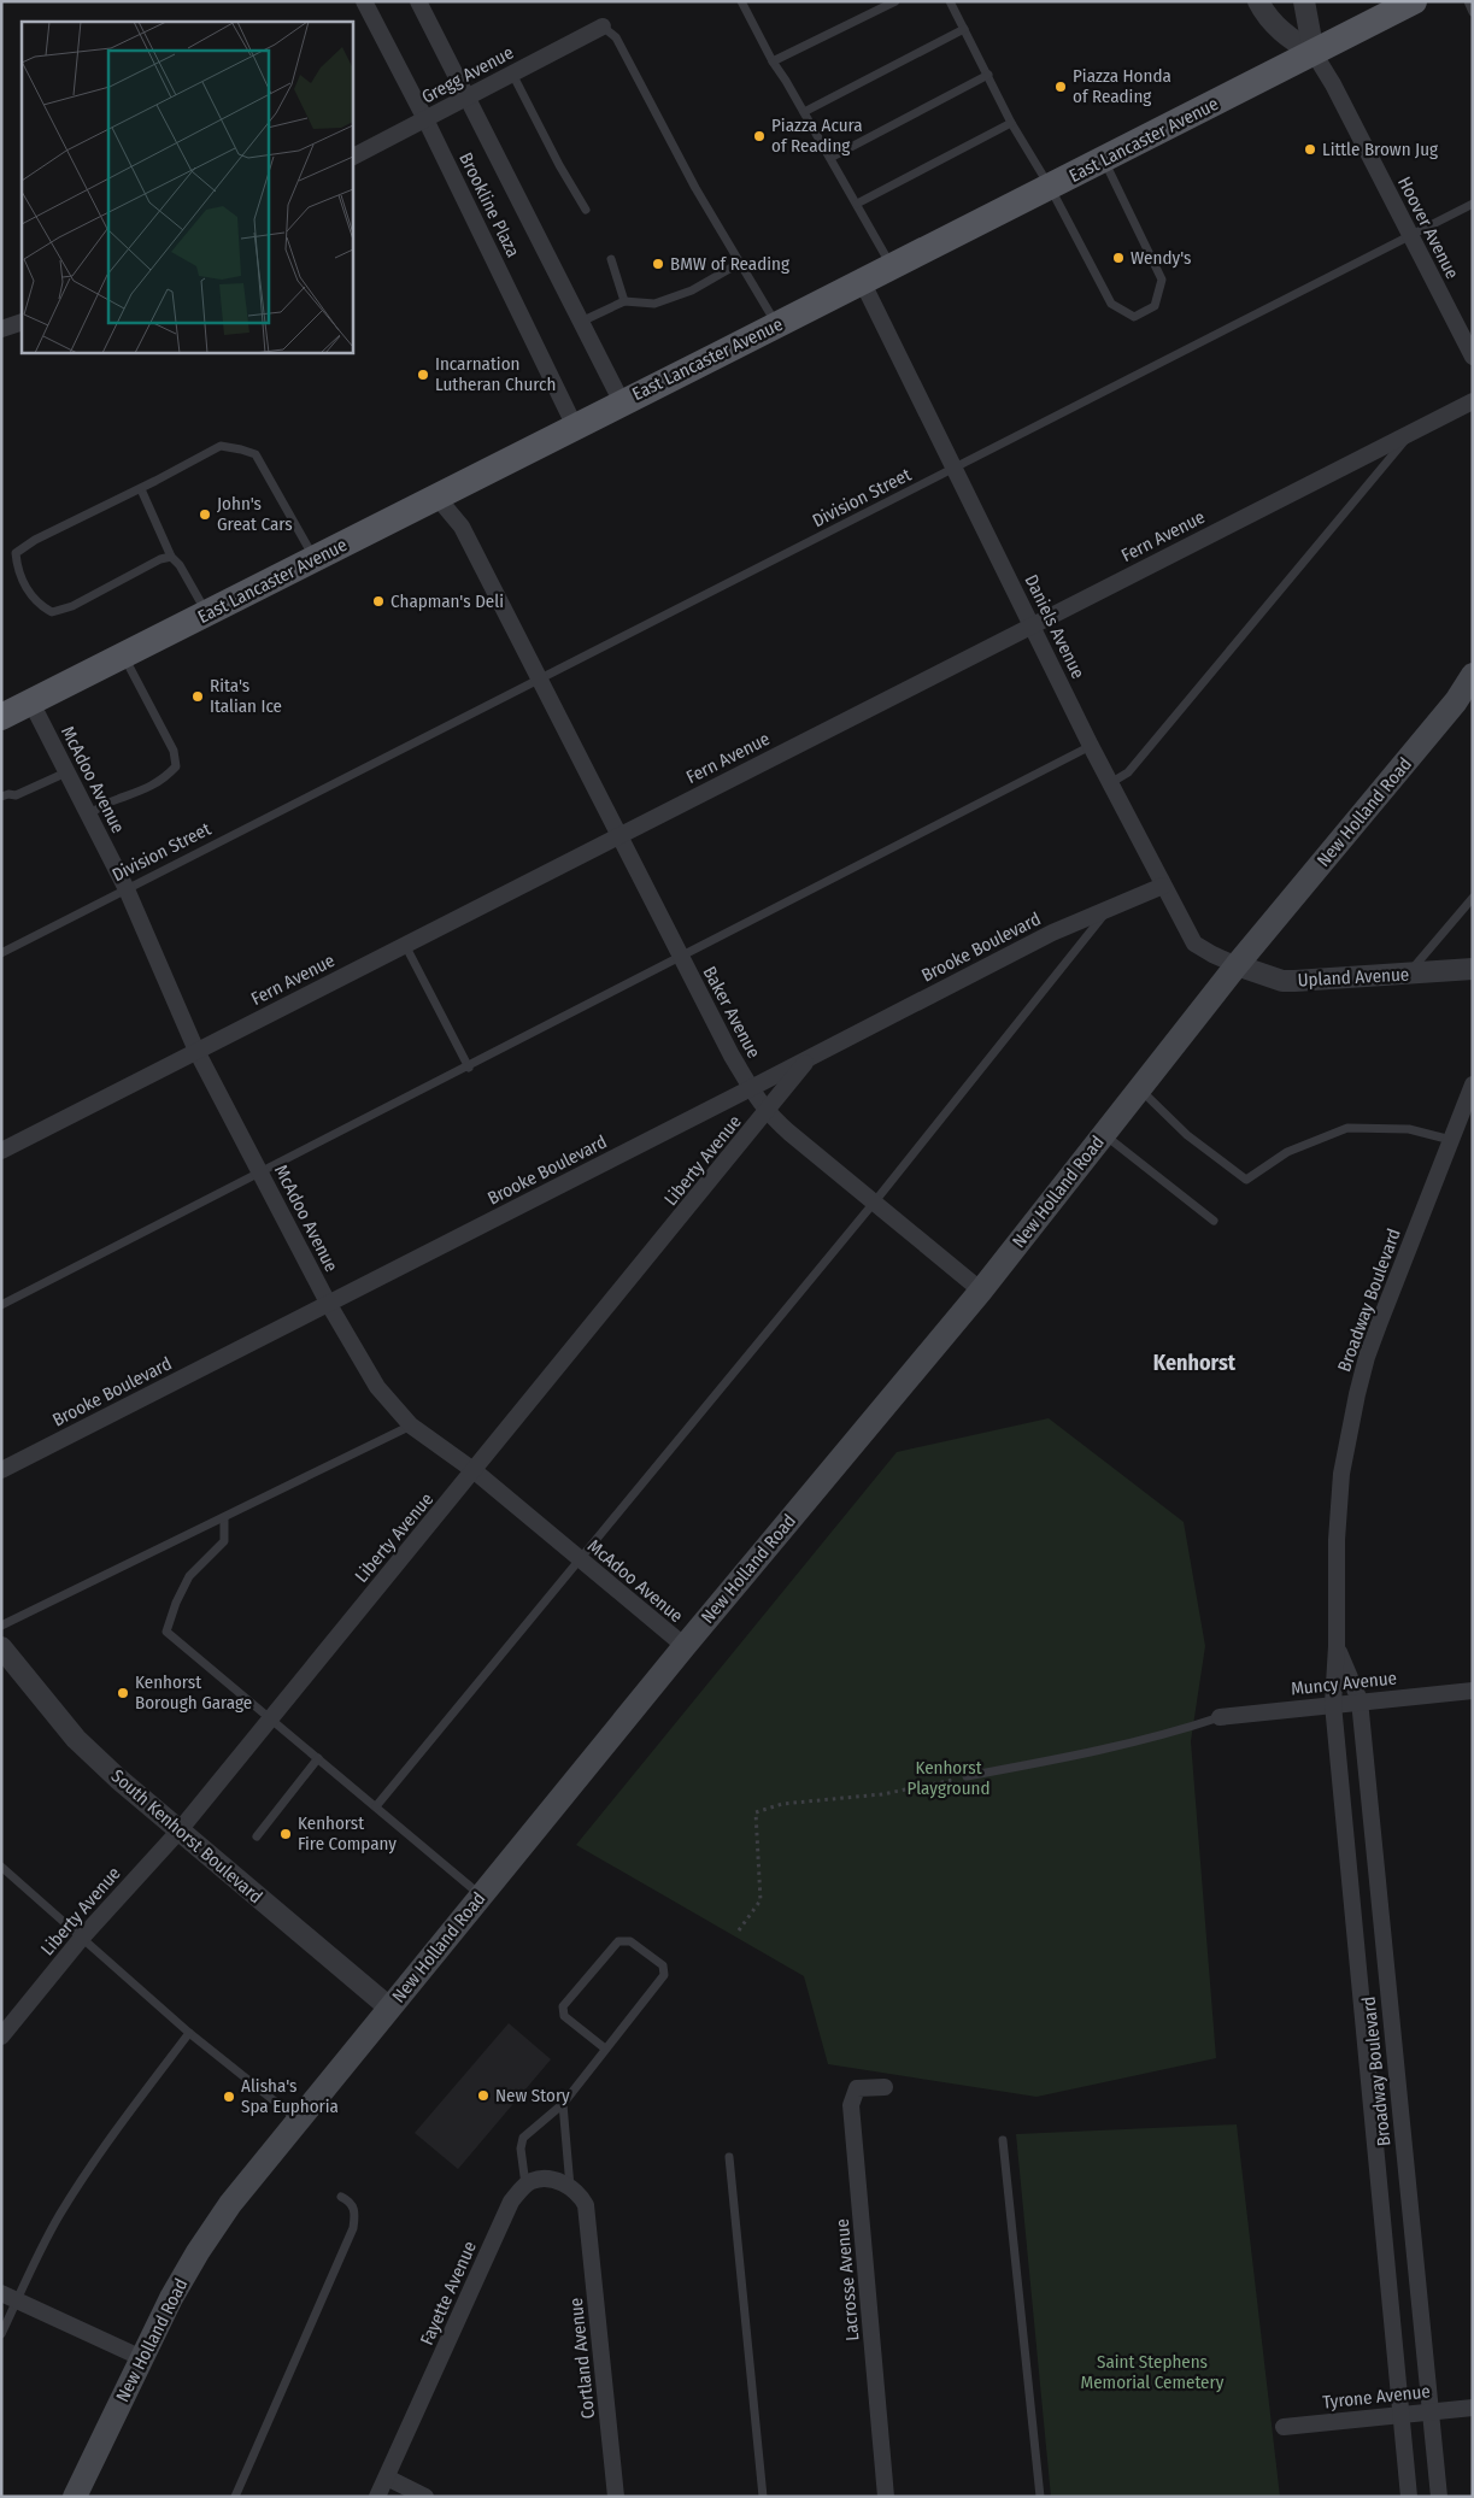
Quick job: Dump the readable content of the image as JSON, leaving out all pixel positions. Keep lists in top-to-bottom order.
{
  "streets": {
    "main road": ["East Lancaster Avenue", "New Holland Road"],
    "street": [
      "Gregg Avenue",
      "Brookline Plaza",
      "Hoover Avenue",
      "Fern Avenue",
      "Daniels Avenue",
      "McAdoo Avenue",
      "Brooke Boulevard",
      "Upland Avenue",
      "Baker Avenue",
      "Liberty Avenue",
      "Broadway Boulevard",
      "Muncy Avenue",
      "South Kenhorst Boulevard",
      "Lacrosse Avenue",
      "Fayette Avenue",
      "Cortland Avenue",
      "Tyrone Avenue"
    ],
    "lane": ["Division Street"]
  },
  "crossings": [
    ["Gregg Avenue", "Brookline Plaza"],
    ["East Lancaster Avenue", "Brookline Plaza"],
    ["East Lancaster Avenue", "Hoover Avenue"],
    ["East Lancaster Avenue", "Daniels Avenue"],
    ["East Lancaster Avenue", "McAdoo Avenue"],
    ["East Lancaster Avenue", "Baker Avenue"],
    ["Hoover Avenue", "Division Street"],
    ["Division Street", "Daniels Avenue"],
    ["Division Street", "McAdoo Avenue"],
    ["Division Street", "Baker Avenue"],
    ["Fern Avenue", "Daniels Avenue"],
    ["Fern Avenue", "McAdoo Avenue"],
    ["Fern Avenue", "Baker Avenue"],
    ["Daniels Avenue", "New Holland Road"],
    ["Daniels Avenue", "Brooke Boulevard"],
    ["Daniels Avenue", "Upland Avenue"],
    ["McAdoo Avenue", "New Holland Road"],
    ["McAdoo Avenue", "Brooke Boulevard"],
    ["McAdoo Avenue", "Liberty Avenue"],
    ["New Holland Road", "Upland Avenue"],
    ["New Holland Road", "Baker Avenue"],
    ["New Holland Road", "South Kenhorst Boulevard"],
    ["Brooke Boulevard", "Baker Avenue"],
    ["Brooke Boulevard", "Liberty Avenue"],
    ["Baker Avenue", "Liberty Avenue"],
    ["Liberty Avenue", "South Kenhorst Boulevard"],
    ["Broadway Boulevard", "Muncy Avenue"],
    ["Broadway Boulevard", "Tyrone Avenue"]
  ],
  "districts": ["Kenhorst"],
  "parks": ["Kenhorst Playground", "Saint Stephens Memorial Cemetery"],
  "places": [
    "Piazza Honda of Reading",
    "Piazza Acura of Reading",
    "Little Brown Jug",
    "Wendy's",
    "BMW of Reading",
    "Incarnation Lutheran Church",
    "John's Great Cars",
    "Chapman's Deli",
    "Rita's Italian Ice",
    "Kenhorst Borough Garage",
    "Kenhorst Fire Company",
    "New Story",
    "Alisha's Spa Euphoria"
  ]
}
